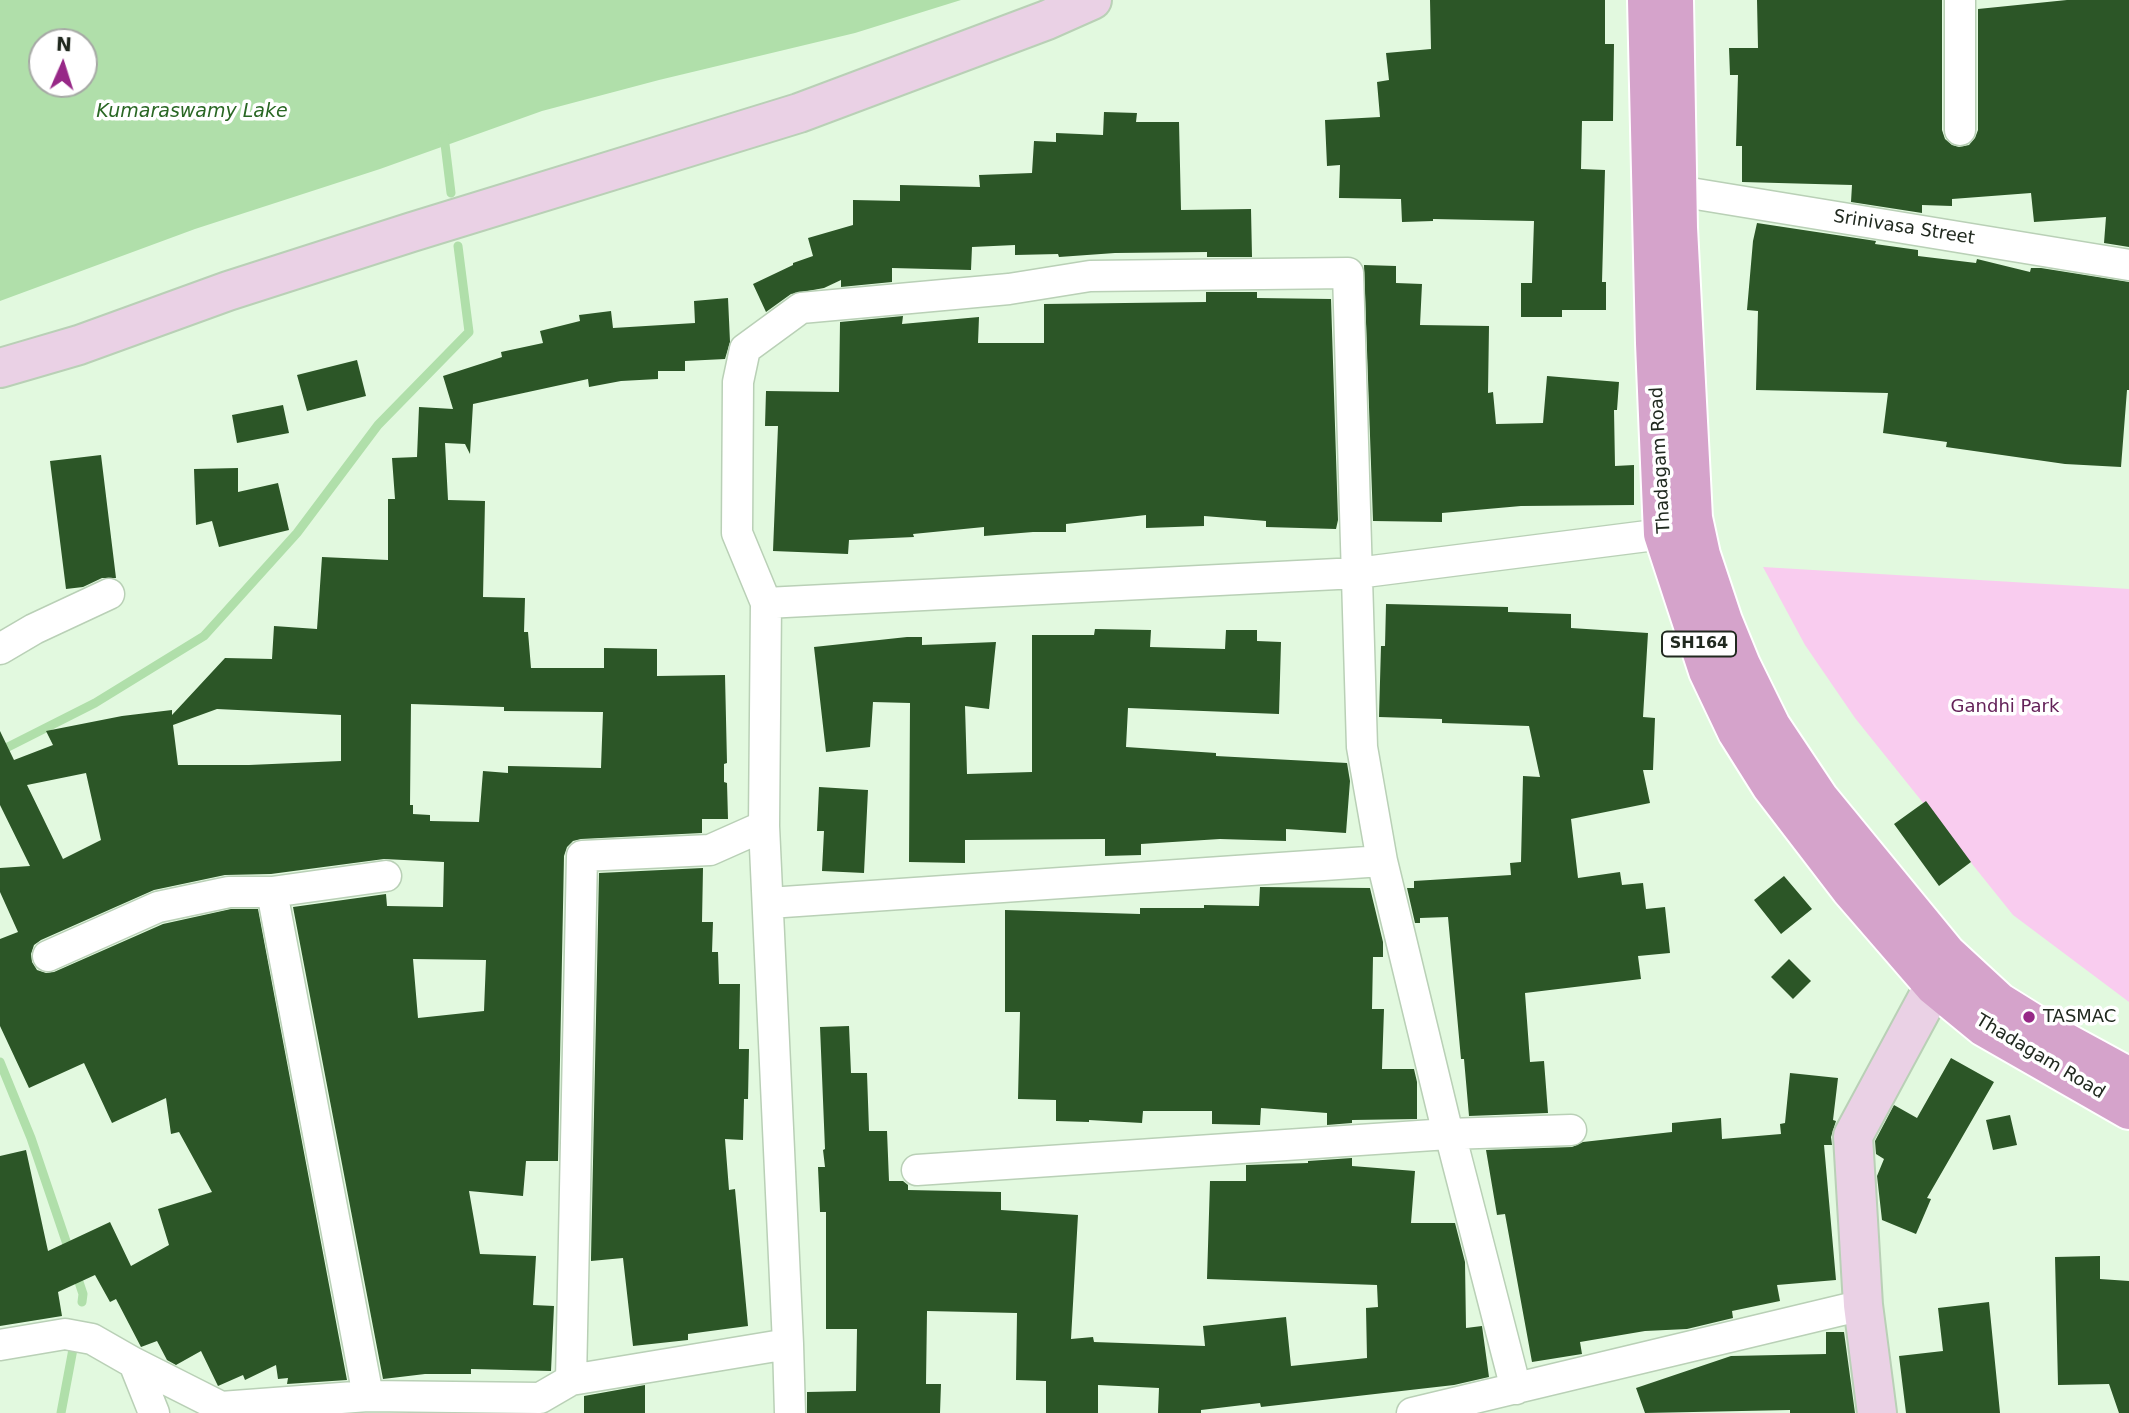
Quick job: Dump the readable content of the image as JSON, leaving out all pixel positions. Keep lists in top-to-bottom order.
{
  "streets": {
    "main road": ["Thadagam Road", "SH164"],
    "street": ["Srinivasa Street"]
  },
  "crossings": [
    ["Srinivasa Street", "Thadagam Road"]
  ],
  "water": ["Kumaraswamy Lake"],
  "parks": ["Gandhi Park"],
  "places": ["TASMAC"],
  "north": "top"
}
